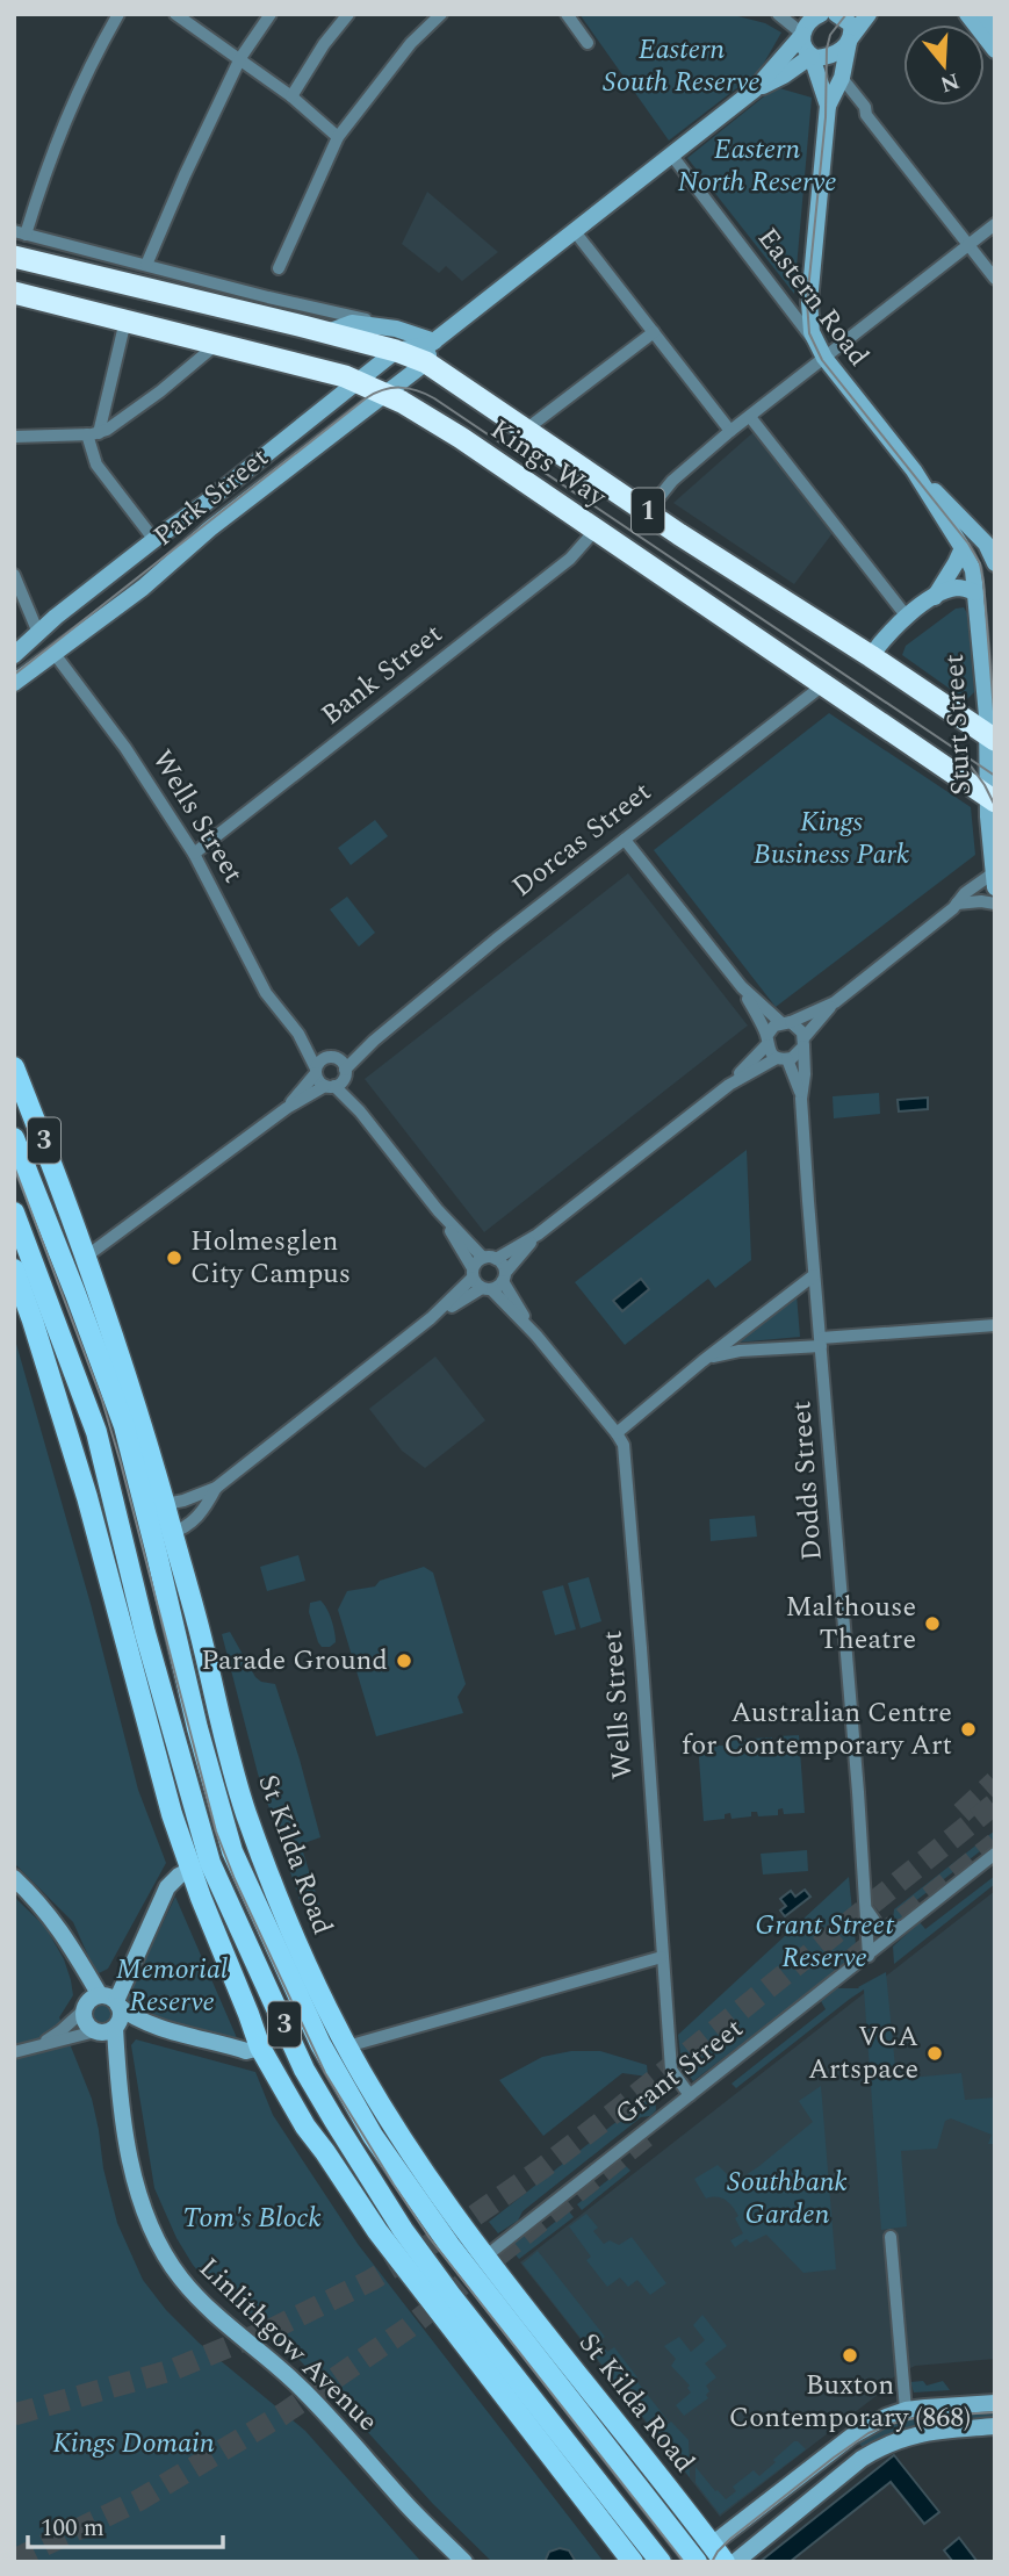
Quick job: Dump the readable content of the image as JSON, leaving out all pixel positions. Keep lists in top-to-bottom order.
{
  "streets": {
    "highway": ["Kings Way", "1"],
    "main road": ["3", "St Kilda Road"],
    "street": [
      "Eastern Road",
      "Park Street",
      "Bank Street",
      "Sturt Street",
      "Wells Street",
      "Dorcas Street",
      "Dodds Street",
      "Grant Street",
      "Linlithgow Avenue"
    ]
  },
  "crossings": [
    ["Eastern Road", "Park Street"],
    ["Eastern Road", "Sturt Street"],
    ["Kings Way", "Park Street"],
    ["Kings Way", "Bank Street"],
    ["Kings Way", "Sturt Street"],
    ["Kings Way", "Dorcas Street"],
    ["Park Street", "Wells Street"],
    ["Bank Street", "Wells Street"],
    ["Wells Street", "Dorcas Street"],
    ["Wells Street", "Grant Street"],
    ["Dodds Street", "Grant Street"],
    ["St Kilda Road", "Grant Street"]
  ],
  "parks": [
    "Eastern South Reserve",
    "Eastern North Reserve",
    "Kings Business Park",
    "Grant Street Reserve",
    "Memorial Reserve",
    "Southbank Garden",
    "Tom's Block",
    "Kings Domain"
  ],
  "places": [
    "Holmesglen City Campus",
    "Malthouse Theatre",
    "Parade Ground",
    "Australian Centre for Contemporary Art",
    "VCA Artspace",
    "Buxton Contemporary (868)"
  ],
  "scale_bar": "100 m",
  "north": "bottom"
}
